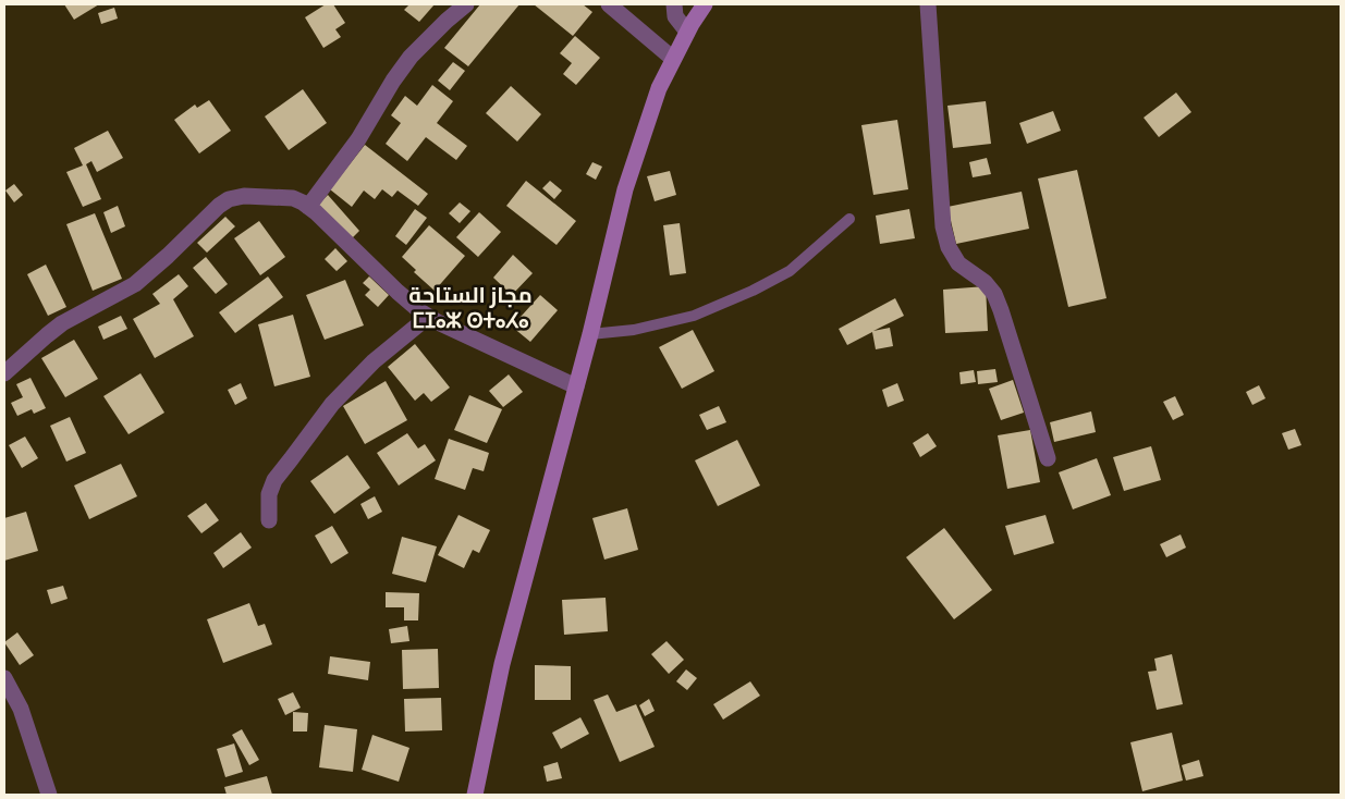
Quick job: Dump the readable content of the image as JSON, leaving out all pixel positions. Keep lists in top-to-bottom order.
{
  "districts": ["مجاز الستاحة ⵎⵊⴰⵣ ⵙⵜⴰⵃⴰ"]
}
